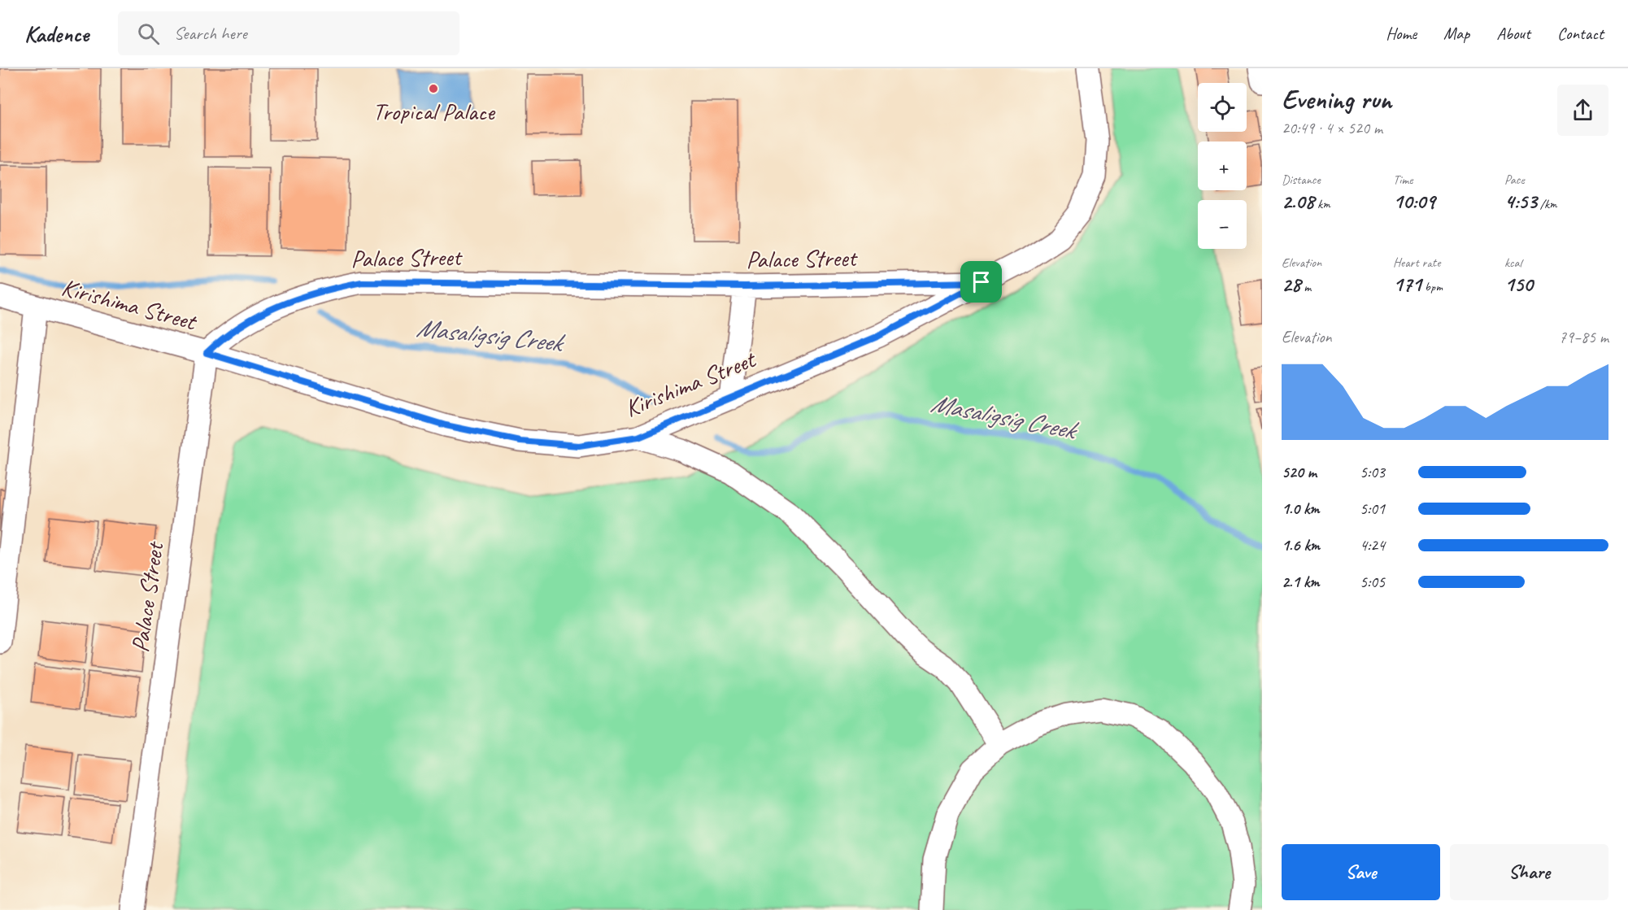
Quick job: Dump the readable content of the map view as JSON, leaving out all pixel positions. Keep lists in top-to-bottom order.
{
  "streets": {
    "street": ["Palace Street", "Kirishima Street"]
  },
  "crossings": [
    ["Palace Street", "Kirishima Street"]
  ],
  "water": ["Masaligsig Creek"],
  "places": ["Tropical Palace"],
  "page": {
    "header": "Kadence",
    "search": "Search here",
    "nav": [
      "Home",
      "Map",
      "About",
      "Contact"
    ],
    "heading": ["Evening run", "20:49 · 4 × 520 m"],
    "map_buttons": ["+", "−"],
    "stats": [
      ["Distance", "2.08 km"],
      ["Time", "10:09"],
      ["Pace", "4:53 /km"],
      ["Elevation", "28 m"],
      ["Heart rate", "171 bpm"],
      ["kcal", "150"]
    ],
    "chart": ["Elevation", "79–85 m"],
    "list": [
      {
        "name": "520 m",
        "note": "5:03"
      },
      {
        "name": "1.0 km",
        "note": "5:01"
      },
      {
        "name": "1.6 km",
        "note": "4:24"
      },
      {
        "name": "2.1 km",
        "note": "5:05"
      }
    ],
    "buttons": ["Save", "Share"]
  }
}
